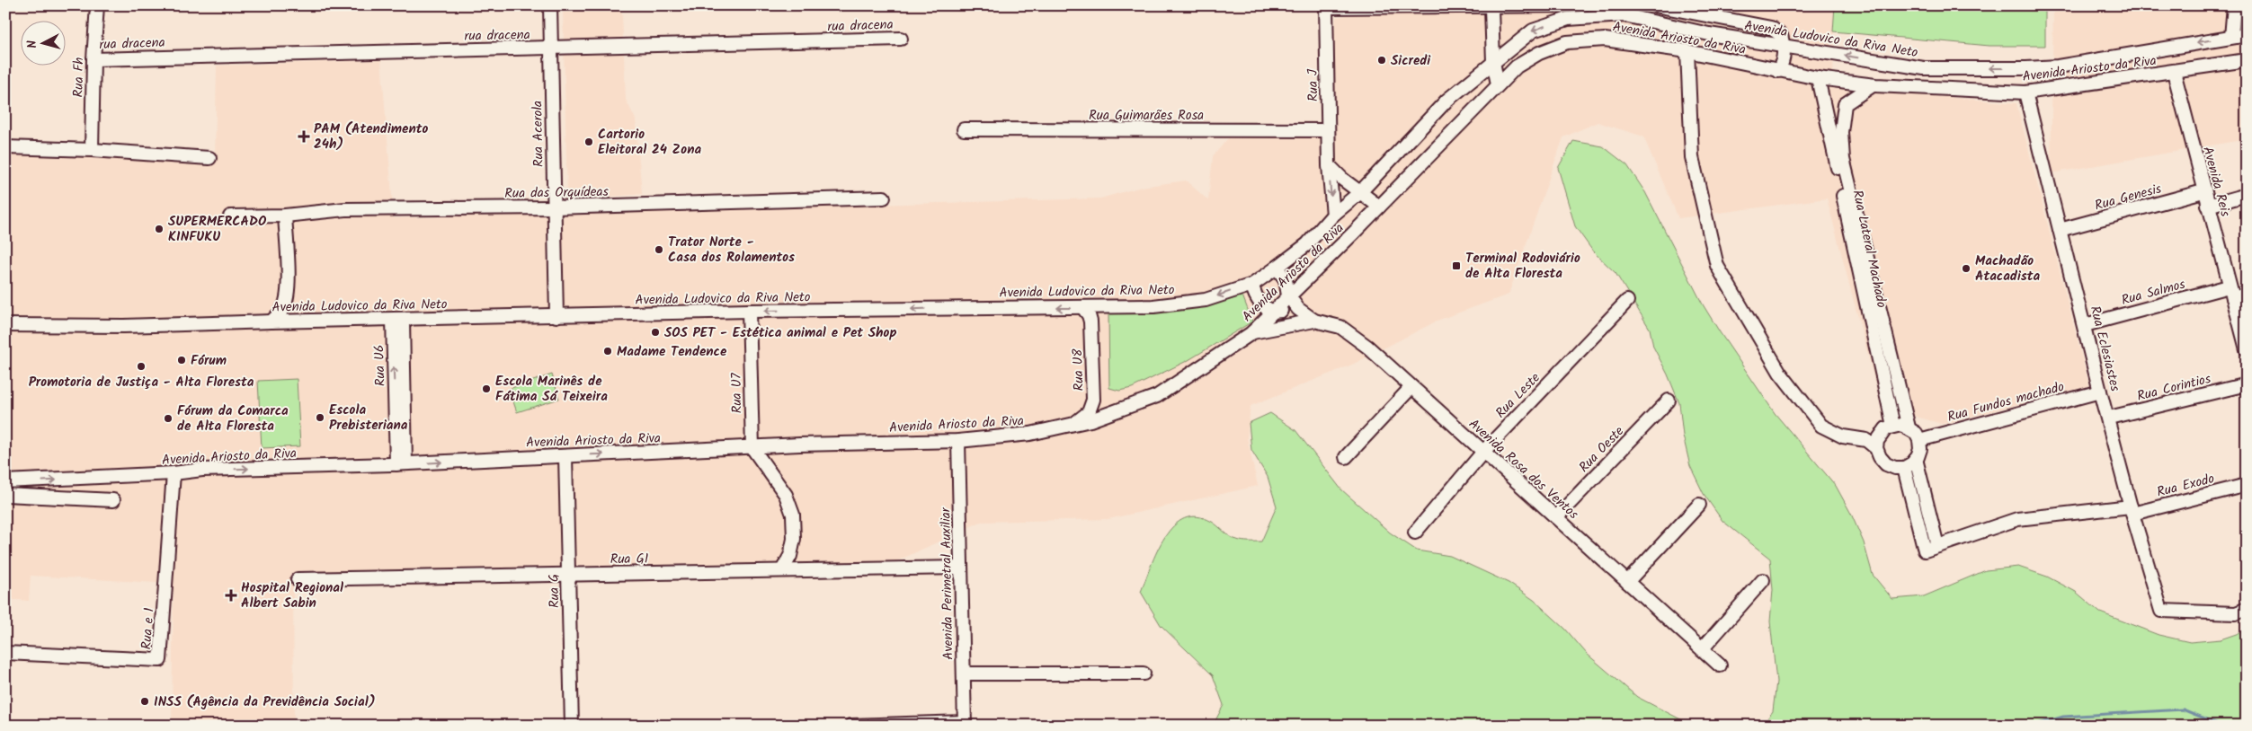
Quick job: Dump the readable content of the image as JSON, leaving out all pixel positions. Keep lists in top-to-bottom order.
{
  "streets": {
    "street": [
      "rua dracena",
      "Avenida Ariosto da Riva",
      "Avenida Ludovico da Riva Neto",
      "Rua Fh",
      "Rua J",
      "Rua Guimarães Rosa",
      "Rua Acerola",
      "Avenida Reis",
      "Rua das Orquídeas",
      "Rua Genesis",
      "Rua Lateral Machado",
      "Rua Salmos",
      "Rua Eclesiastes",
      "Rua U6",
      "Rua U8",
      "Rua Corintios",
      "Rua U7",
      "Rua Leste",
      "Rua Fundos machado",
      "Rua Oeste",
      "Avenida Rosa dos Ventos",
      "Rua Exodo",
      "Rua G1",
      "Avenida Perimetral Auxiliar",
      "Rua G",
      "Rua e 1"
    ]
  },
  "crossings": [
    ["rua dracena", "Rua Fh"],
    ["rua dracena", "Rua Acerola"],
    ["Avenida Ariosto da Riva", "Avenida Ludovico da Riva Neto"],
    ["Avenida Ariosto da Riva", "Avenida Reis"],
    ["Avenida Ariosto da Riva", "Rua Lateral Machado"],
    ["Avenida Ariosto da Riva", "Rua Eclesiastes"],
    ["Avenida Ariosto da Riva", "Rua U6"],
    ["Avenida Ariosto da Riva", "Rua U8"],
    ["Avenida Ariosto da Riva", "Rua U7"],
    ["Avenida Ariosto da Riva", "Avenida Rosa dos Ventos"],
    ["Avenida Ariosto da Riva", "Avenida Perimetral Auxiliar"],
    ["Avenida Ariosto da Riva", "Rua G"],
    ["Avenida Ariosto da Riva", "Rua e 1"],
    ["Avenida Ludovico da Riva Neto", "Rua J"],
    ["Avenida Ludovico da Riva Neto", "Rua Acerola"],
    ["Avenida Ludovico da Riva Neto", "Rua U6"],
    ["Avenida Ludovico da Riva Neto", "Rua U8"],
    ["Avenida Ludovico da Riva Neto", "Rua U7"],
    ["Avenida Ludovico da Riva Neto", "Avenida Rosa dos Ventos"],
    ["Rua J", "Rua Guimarães Rosa"],
    ["Rua Acerola", "Rua das Orquídeas"],
    ["Avenida Reis", "Rua Genesis"],
    ["Avenida Reis", "Rua Salmos"],
    ["Rua Genesis", "Rua Eclesiastes"],
    ["Rua Lateral Machado", "Rua Fundos machado"],
    ["Rua Lateral Machado", "Rua Exodo"],
    ["Rua Salmos", "Rua Eclesiastes"],
    ["Rua Eclesiastes", "Rua Corintios"],
    ["Rua Eclesiastes", "Rua Fundos machado"],
    ["Rua Eclesiastes", "Rua Exodo"],
    ["Rua Leste", "Avenida Rosa dos Ventos"],
    ["Rua Fundos machado", "Rua Exodo"],
    ["Rua Oeste", "Avenida Rosa dos Ventos"],
    ["Rua G1", "Avenida Perimetral Auxiliar"],
    ["Rua G1", "Rua G"]
  ],
  "one_way": ["Avenida Ludovico da Riva Neto"],
  "places": {
    "other": [
      "Sicredi",
      "Cartorio Eleitoral 24 Zona",
      "SUPERMERCADO KINFUKU",
      "Trator Norte - Casa dos Rolamentos",
      "Machadão Atacadista",
      "SOS PET - Estética animal e Pet Shop",
      "Madame Tendence",
      "Fórum",
      "Promotoria de Justiça - Alta Floresta",
      "Escola Marinês de Fátima Sá Teixeira",
      "Escola Prebisteriana",
      "Fórum da Comarca de Alta Floresta",
      "INSS (Agência da Previdência Social)"
    ],
    "health": ["PAM (Atendimento 24h)", "Hospital Regional Albert Sabin"],
    "transit": ["Terminal Rodoviário de Alta Floresta"]
  },
  "north": "left"
}
